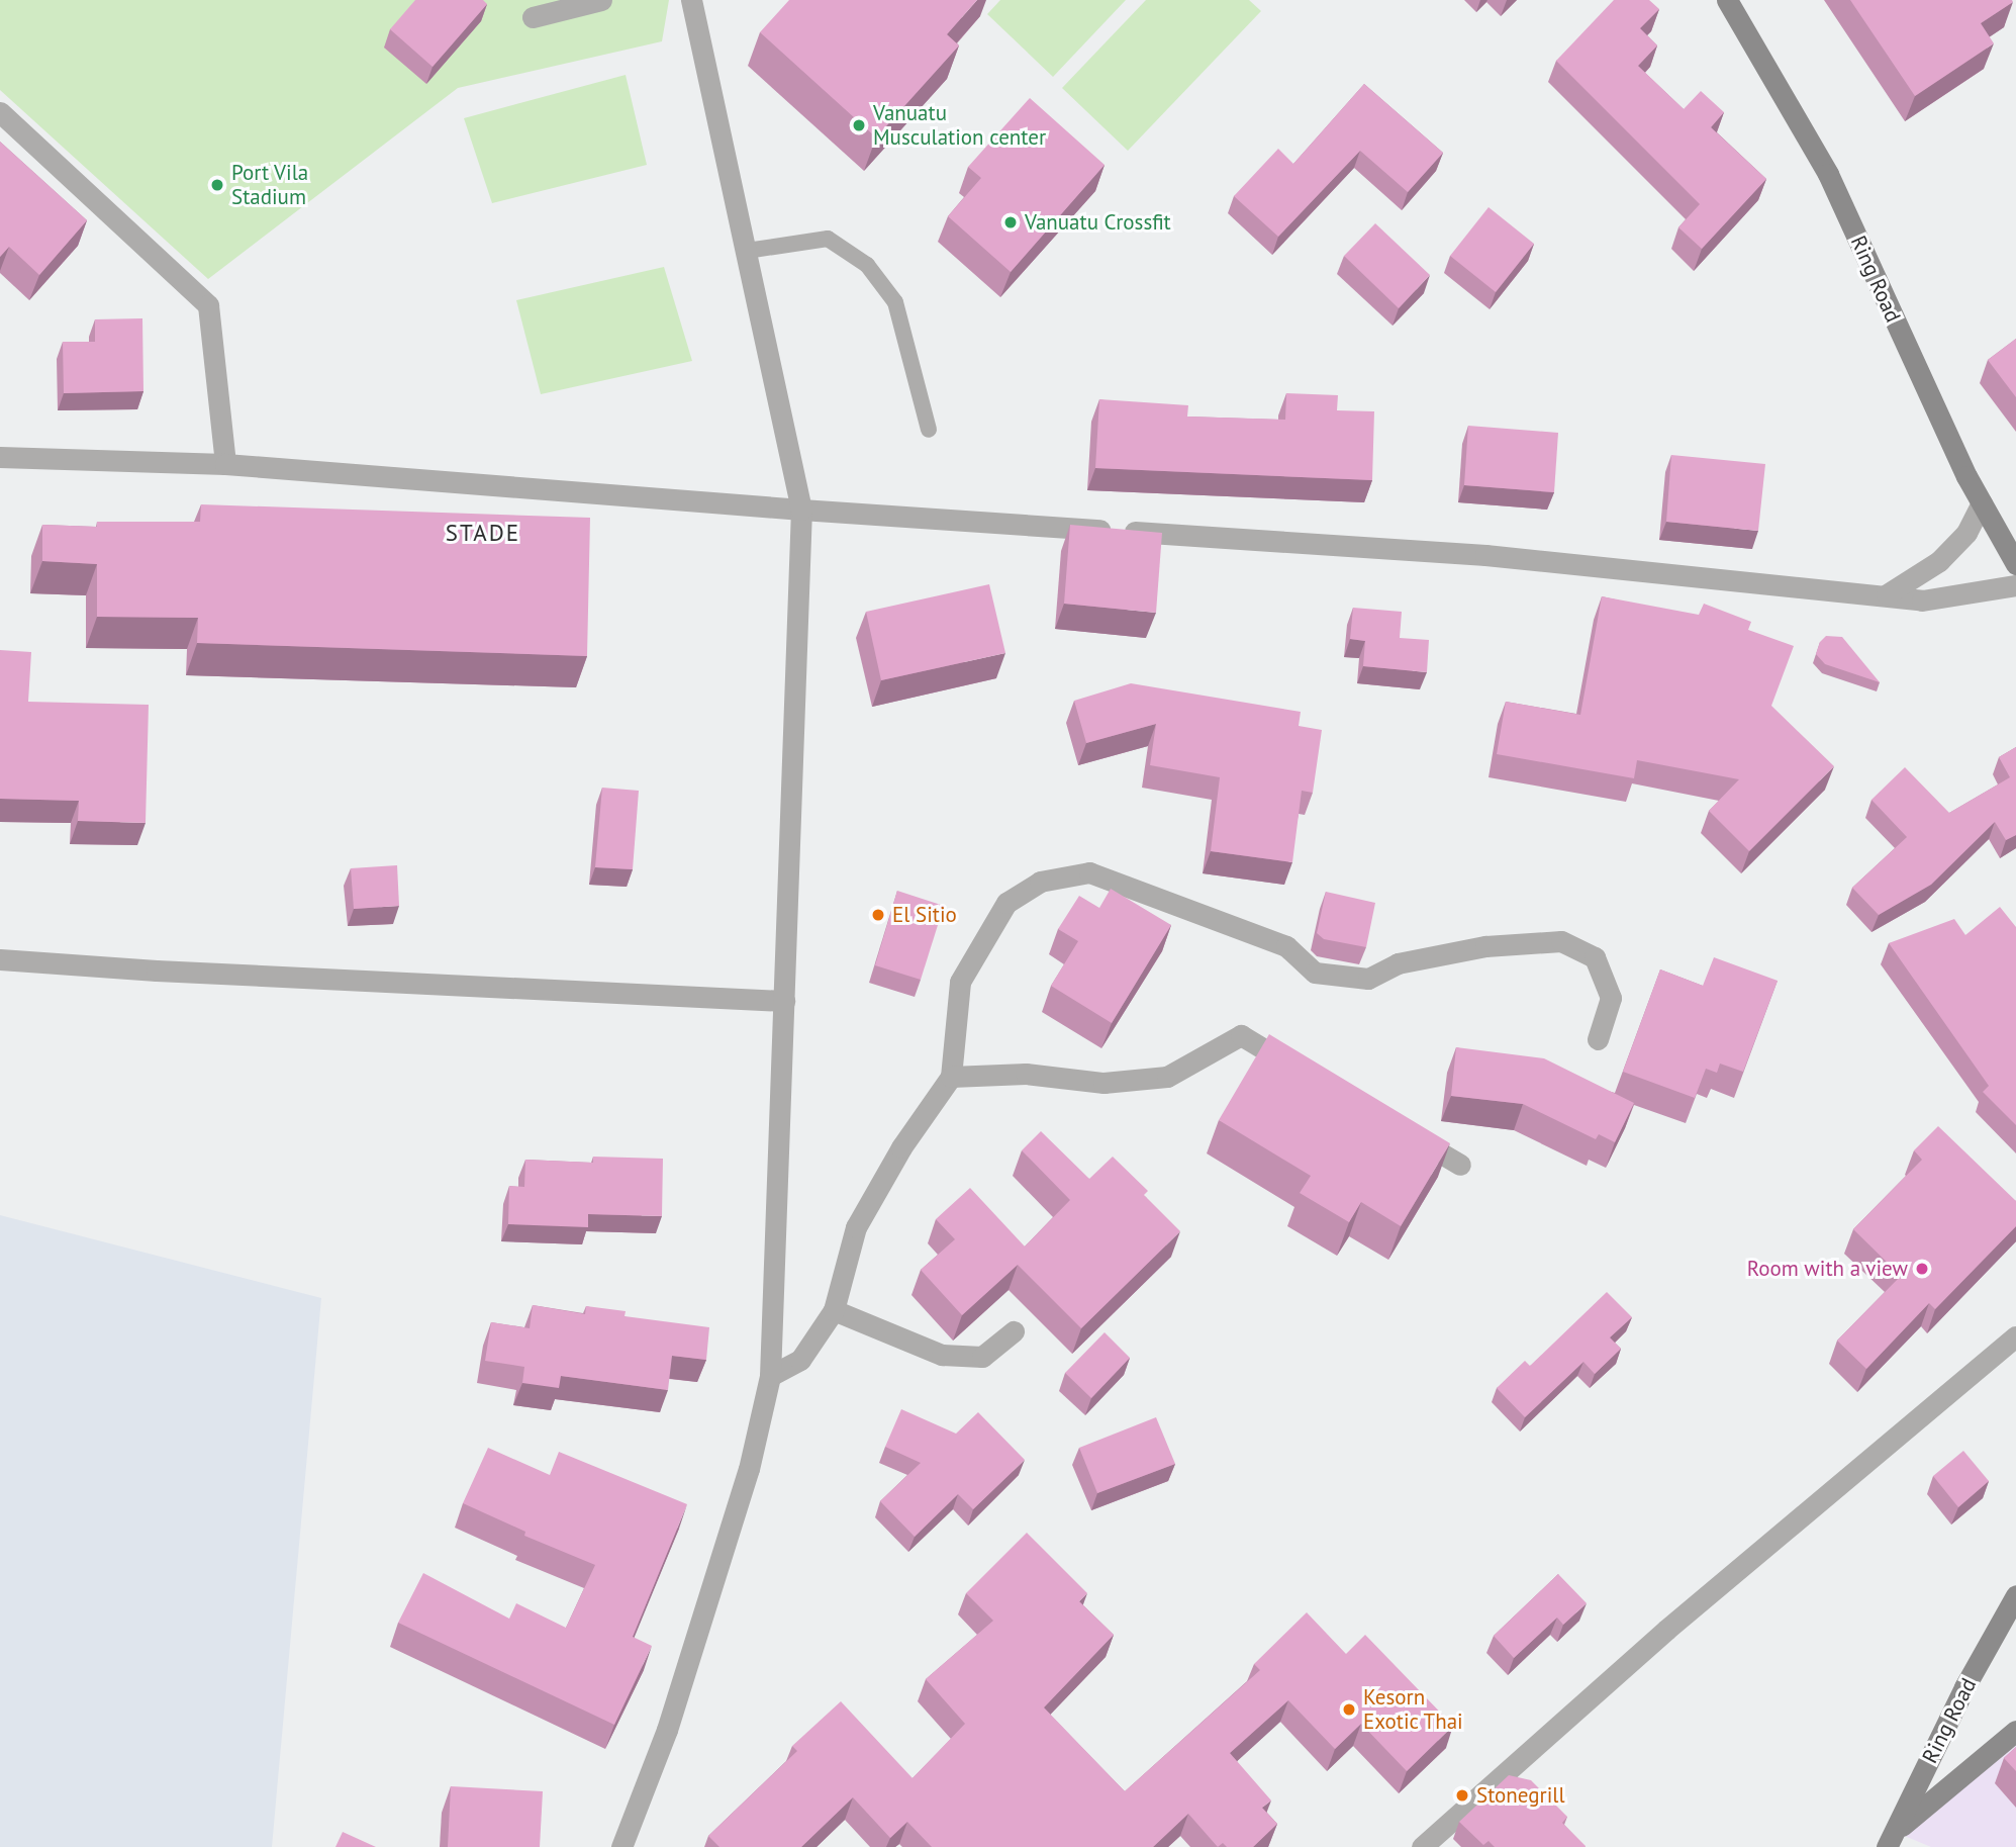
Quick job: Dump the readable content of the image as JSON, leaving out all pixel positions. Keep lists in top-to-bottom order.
{
  "streets": {
    "main road": ["Ring Road"]
  },
  "districts": ["STADE"],
  "places": [
    "Vanuatu Musculation center",
    "Port Vila Stadium",
    "Vanuatu Crossfit",
    "El Sitio",
    "Room with a view",
    "Kesorn Exotic Thai",
    "Stonegrill"
  ]
}
